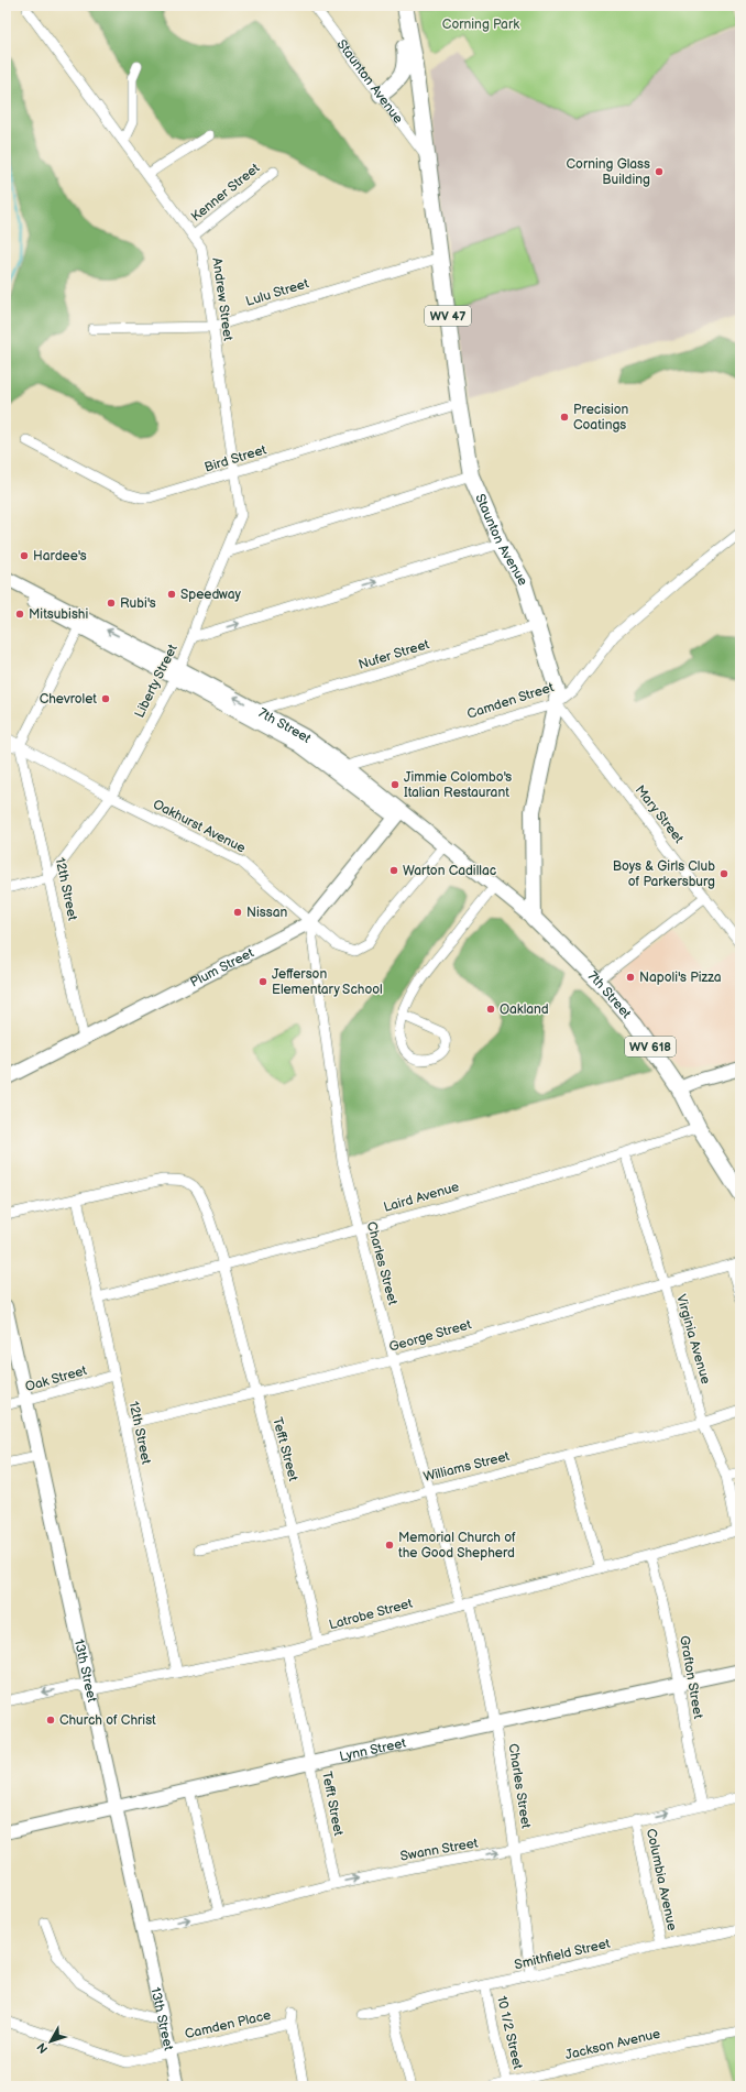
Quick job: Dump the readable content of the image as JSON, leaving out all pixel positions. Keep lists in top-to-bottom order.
{
  "streets": {
    "main road": [
      "Staunton Avenue",
      "WV 47",
      "7th Street",
      "WV 618"
    ],
    "street": [
      "Kenner Street",
      "Lulu Street",
      "Andrew Street",
      "Bird Street",
      "Nufer Street",
      "Liberty Street",
      "Camden Street",
      "Mary Street",
      "Oakhurst Avenue",
      "12th Street",
      "Plum Street",
      "Laird Avenue",
      "Charles Street",
      "George Street",
      "Virginia Avenue",
      "Oak Street",
      "Tefft Street",
      "Williams Street",
      "Latrobe Street",
      "13th Street",
      "Grafton Street",
      "Lynn Street",
      "Swann Street",
      "Columbia Avenue",
      "Smithfield Street",
      "Camden Place",
      "10 1/2 Street",
      "Jackson Avenue"
    ]
  },
  "crossings": [
    ["Staunton Avenue", "Lulu Street"],
    ["Staunton Avenue", "Bird Street"],
    ["Staunton Avenue", "Nufer Street"],
    ["Staunton Avenue", "Liberty Street"],
    ["Staunton Avenue", "Camden Street"],
    ["Staunton Avenue", "7th Street"],
    ["Staunton Avenue", "Mary Street"],
    ["Kenner Street", "Andrew Street"],
    ["Lulu Street", "Andrew Street"],
    ["Andrew Street", "Bird Street"],
    ["Andrew Street", "Liberty Street"],
    ["Nufer Street", "7th Street"],
    ["Liberty Street", "7th Street"],
    ["Liberty Street", "Oakhurst Avenue"],
    ["Liberty Street", "12th Street"],
    ["Camden Street", "7th Street"],
    ["Camden Street", "Mary Street"],
    ["7th Street", "Oakhurst Avenue"],
    ["7th Street", "Plum Street"],
    ["7th Street", "Laird Avenue"],
    ["Oakhurst Avenue", "12th Street"],
    ["Oakhurst Avenue", "Plum Street"],
    ["Oakhurst Avenue", "Charles Street"],
    ["12th Street", "Plum Street"],
    ["12th Street", "Laird Avenue"],
    ["12th Street", "George Street"],
    ["12th Street", "Oak Street"],
    ["12th Street", "Tefft Street"],
    ["12th Street", "Latrobe Street"],
    ["Plum Street", "Charles Street"],
    ["Laird Avenue", "Charles Street"],
    ["Laird Avenue", "Virginia Avenue"],
    ["Laird Avenue", "Tefft Street"],
    ["Charles Street", "George Street"],
    ["Charles Street", "Williams Street"],
    ["Charles Street", "Latrobe Street"],
    ["Charles Street", "Lynn Street"],
    ["Charles Street", "Swann Street"],
    ["Charles Street", "Smithfield Street"],
    ["George Street", "Virginia Avenue"],
    ["George Street", "Tefft Street"],
    ["Virginia Avenue", "Williams Street"],
    ["Virginia Avenue", "Latrobe Street"],
    ["Oak Street", "13th Street"],
    ["Tefft Street", "Williams Street"],
    ["Tefft Street", "Latrobe Street"],
    ["Tefft Street", "Lynn Street"],
    ["Tefft Street", "Swann Street"],
    ["Latrobe Street", "13th Street"],
    ["Latrobe Street", "Grafton Street"],
    ["13th Street", "Lynn Street"],
    ["13th Street", "Swann Street"],
    ["13th Street", "Camden Place"],
    ["Grafton Street", "Lynn Street"],
    ["Grafton Street", "Swann Street"],
    ["Swann Street", "Columbia Avenue"],
    ["Columbia Avenue", "Smithfield Street"],
    ["Smithfield Street", "10 1/2 Street"],
    ["10 1/2 Street", "Jackson Avenue"]
  ],
  "one_way": ["Swann Street"],
  "parks": ["Corning Park"],
  "places": [
    "Corning Glass Building",
    "Precision Coatings",
    "Hardee's",
    "Speedway",
    "Rubi's",
    "Mitsubishi",
    "Chevrolet",
    "Jimmie Colombo's Italian Restaurant",
    "Warton Cadillac",
    "Boys & Girls Club of Parkersburg",
    "Nissan",
    "Napoli's Pizza",
    "Jefferson Elementary School",
    "Oakland",
    "Memorial Church of the Good Shepherd",
    "Church of Christ"
  ],
  "north": "bottom left"
}
